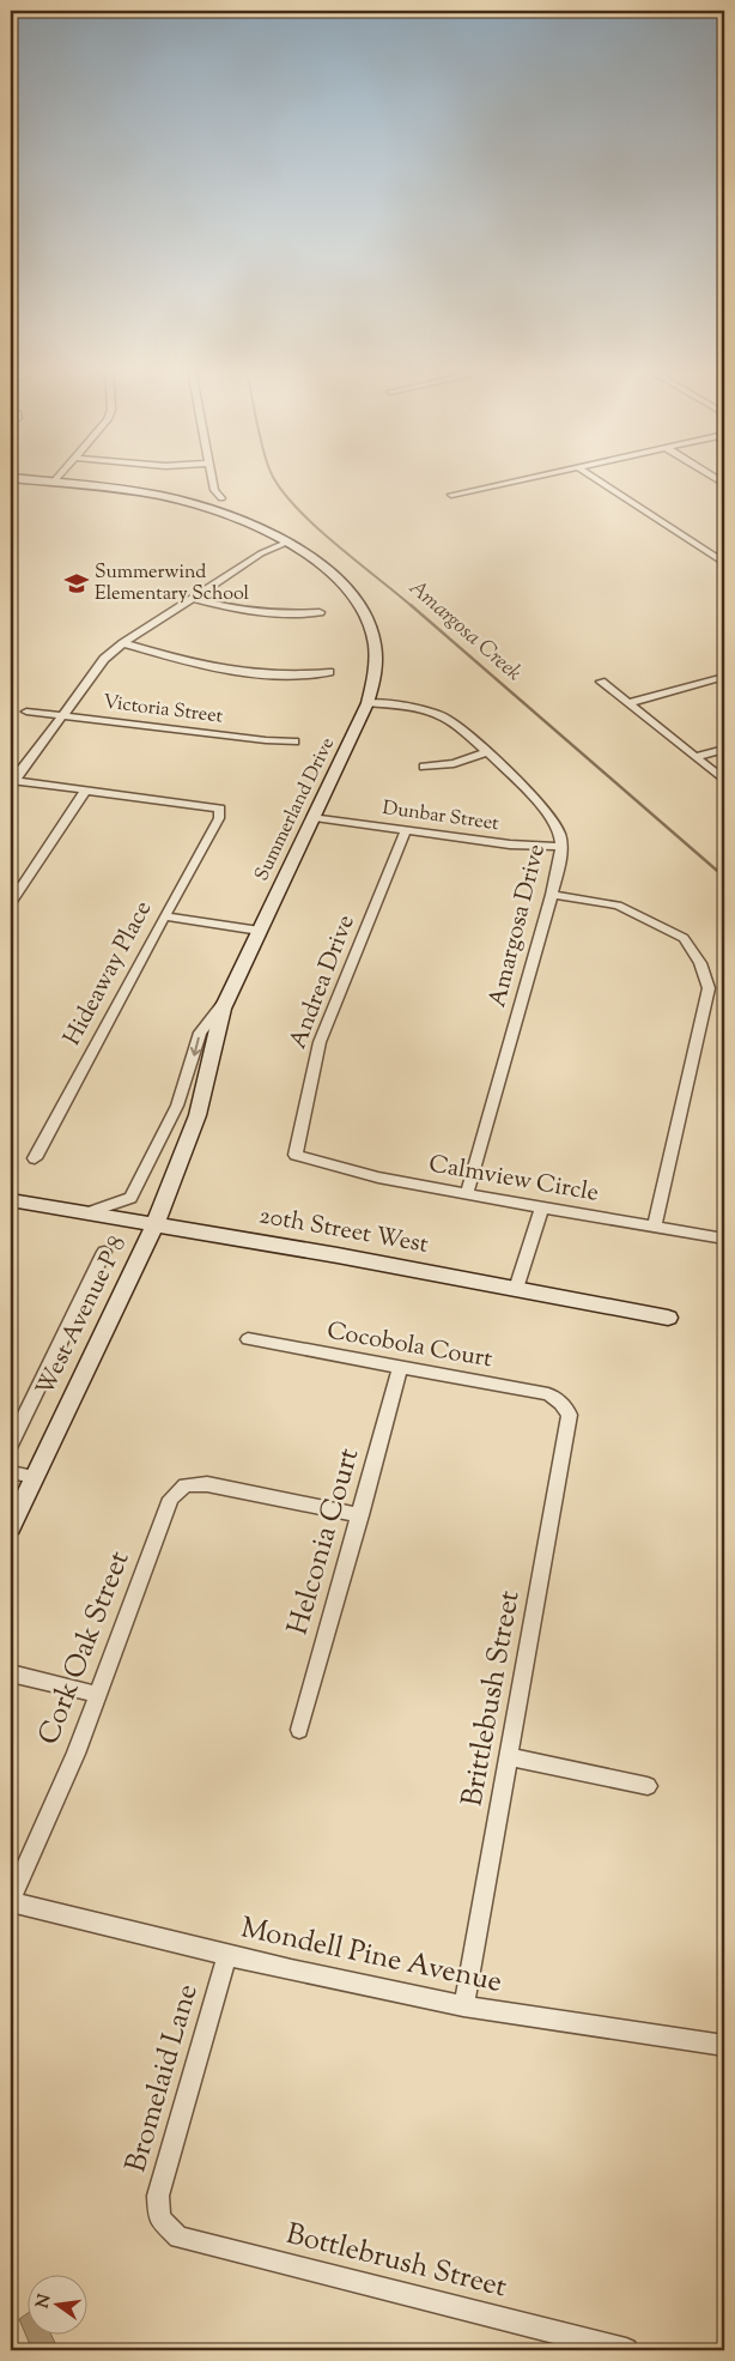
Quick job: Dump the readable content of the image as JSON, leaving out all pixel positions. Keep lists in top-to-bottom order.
{
  "streets": {
    "street": [
      "Victoria Street",
      "Summerland Drive",
      "Dunbar Street",
      "Amargosa Drive",
      "Hideaway Place",
      "Andrea Drive",
      "Calmview Circle",
      "20th Street West",
      "West Avenue P 8",
      "Cocobola Court",
      "Helconia Court",
      "Cork Oak Street",
      "Brittlebush Street",
      "Mondell Pine Avenue",
      "Bromelaid Lane",
      "Bottlebrush Street"
    ]
  },
  "crossings": [
    ["Summerland Drive", "Dunbar Street"],
    ["Summerland Drive", "Amargosa Drive"],
    ["Summerland Drive", "20th Street West"],
    ["Summerland Drive", "West Avenue P 8"],
    ["Dunbar Street", "Amargosa Drive"],
    ["Dunbar Street", "Andrea Drive"],
    ["Amargosa Drive", "Calmview Circle"],
    ["Andrea Drive", "Calmview Circle"],
    ["20th Street West", "West Avenue P 8"],
    ["Cocobola Court", "Helconia Court"],
    ["Cocobola Court", "Brittlebush Street"],
    ["Helconia Court", "Cork Oak Street"],
    ["Cork Oak Street", "Mondell Pine Avenue"],
    ["Brittlebush Street", "Mondell Pine Avenue"],
    ["Mondell Pine Avenue", "Bromelaid Lane"],
    ["Bromelaid Lane", "Bottlebrush Street"]
  ],
  "water": ["Amargosa Creek"],
  "places": {
    "school or university": ["Summerwind Elementary School"]
  },
  "north": "left"
}
